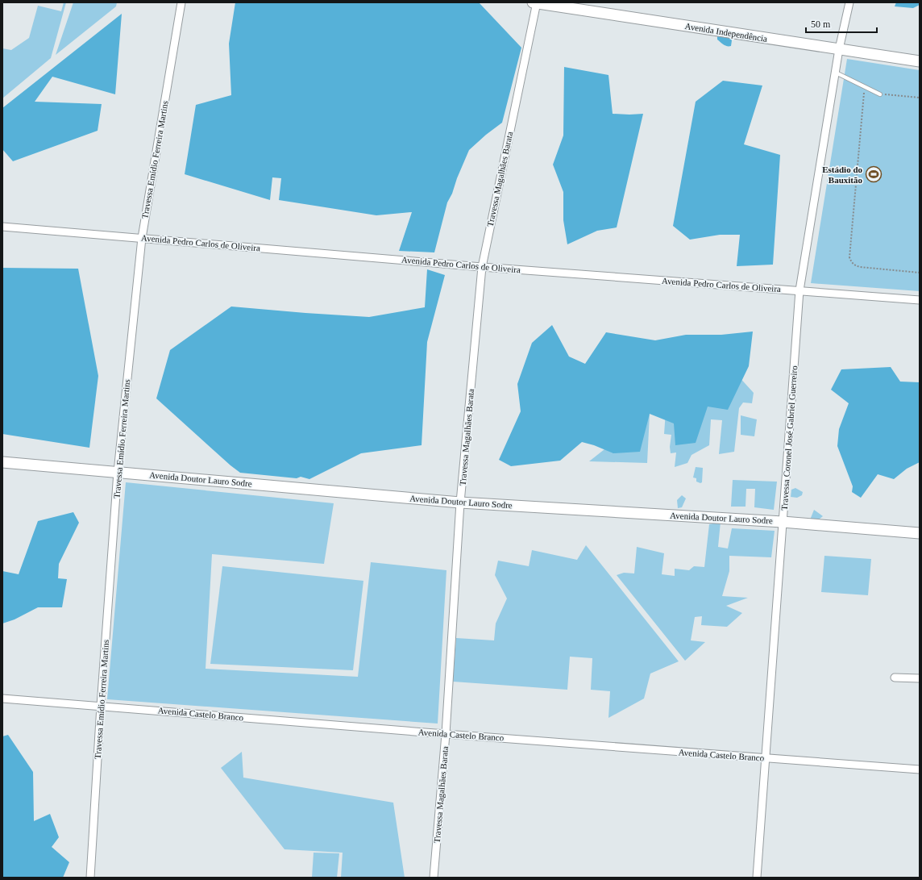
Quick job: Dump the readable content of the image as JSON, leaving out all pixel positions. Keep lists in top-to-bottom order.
{
  "streets": {
    "street": [
      "Avenida Independência",
      "Travessa Emídio Ferreira Martins",
      "Travessa Magalhães Barata",
      "Avenida Pedro Carlos de Oliveira",
      "Travessa Coronel José Gabriel Guerreiro",
      "Avenida Doutor Lauro Sodre",
      "Avenida Castelo Branco"
    ]
  },
  "crossings": [
    ["Avenida Independência", "Travessa Magalhães Barata"],
    ["Avenida Independência", "Travessa Coronel José Gabriel Guerreiro"],
    ["Travessa Emídio Ferreira Martins", "Avenida Pedro Carlos de Oliveira"],
    ["Travessa Emídio Ferreira Martins", "Avenida Doutor Lauro Sodre"],
    ["Travessa Emídio Ferreira Martins", "Avenida Castelo Branco"],
    ["Travessa Magalhães Barata", "Avenida Pedro Carlos de Oliveira"],
    ["Travessa Magalhães Barata", "Avenida Doutor Lauro Sodre"],
    ["Travessa Magalhães Barata", "Avenida Castelo Branco"],
    ["Avenida Pedro Carlos de Oliveira", "Travessa Coronel José Gabriel Guerreiro"],
    ["Travessa Coronel José Gabriel Guerreiro", "Avenida Doutor Lauro Sodre"],
    ["Travessa Coronel José Gabriel Guerreiro", "Avenida Castelo Branco"]
  ],
  "places": {
    "sports": ["Estádio do Bauxitão"]
  },
  "scale_bar": "50 m"
}
